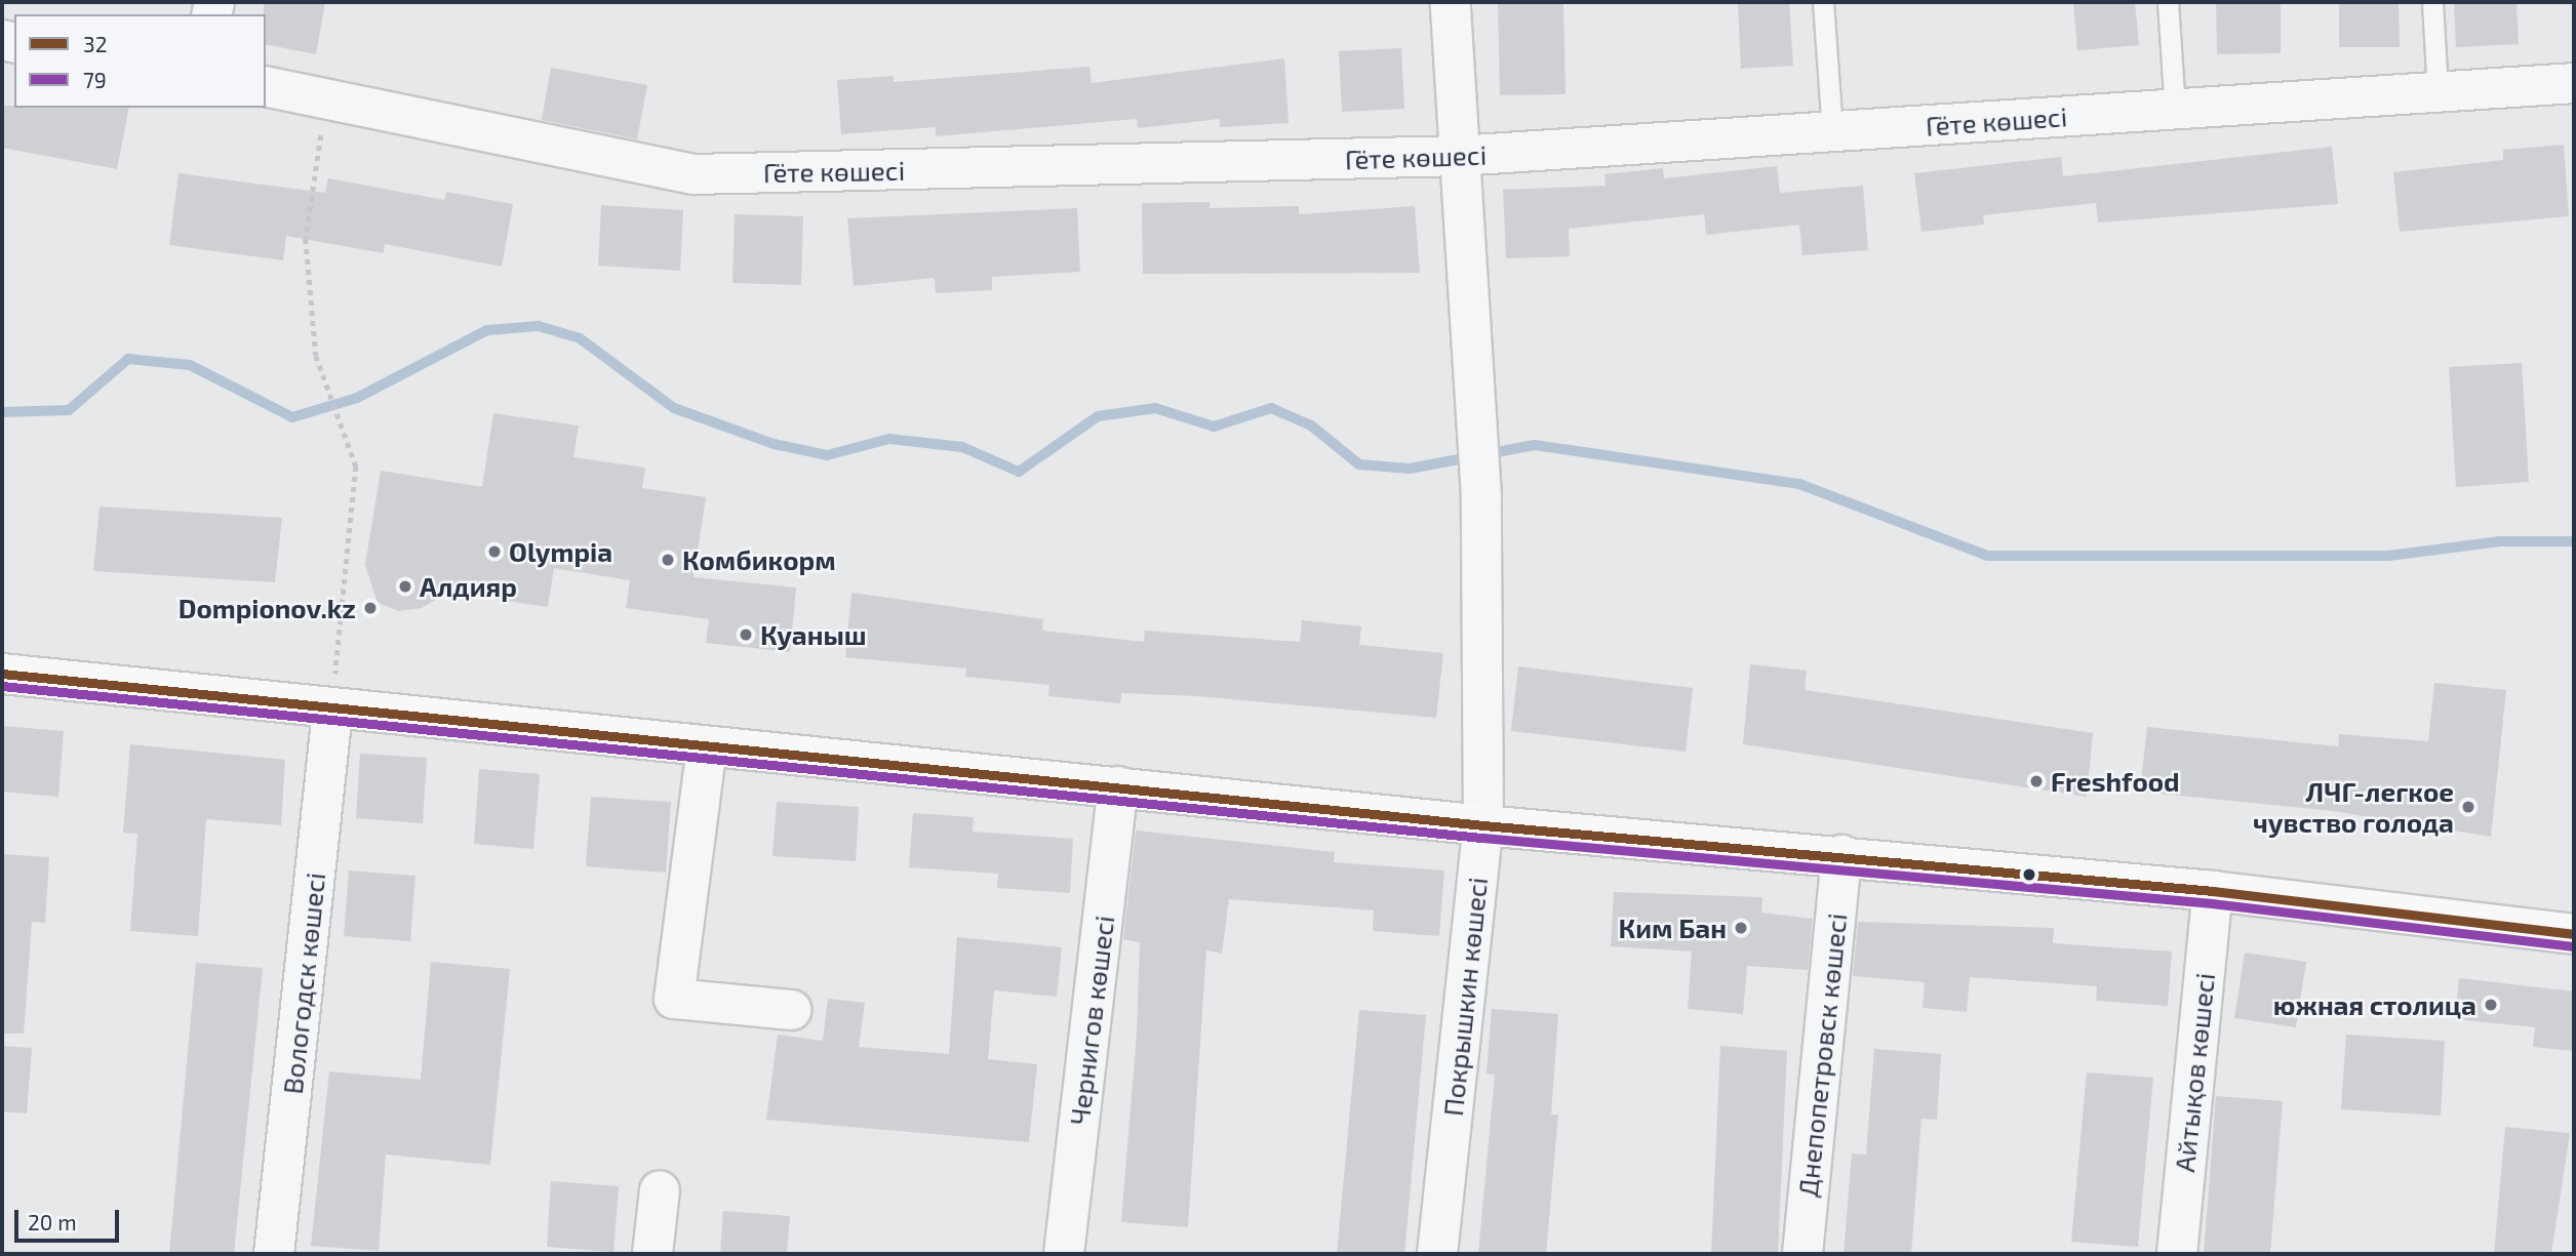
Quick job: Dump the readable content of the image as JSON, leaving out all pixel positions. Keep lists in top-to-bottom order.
{
  "streets": {
    "street": [
      "Гёте көшесі",
      "Вологодск көшесі",
      "Покрышкин көшесі",
      "Чернигов көшесі",
      "Днепопетровск көшесі",
      "Айтықов көшесі"
    ]
  },
  "crossings": [
    ["Гёте көшесі", "Покрышкин көшесі"]
  ],
  "places": [
    "Olympia",
    "Комбикорм",
    "Алдияр",
    "Dompionov.kz",
    "Куаныш",
    "Freshfood",
    "ЛЧГ-легкое чувство голода",
    "Ким Бан",
    "южная столица"
  ],
  "lines": ["transit line 32", "transit line 79"],
  "legend": ["32", "79"],
  "scale_bar": "20 m"
}
